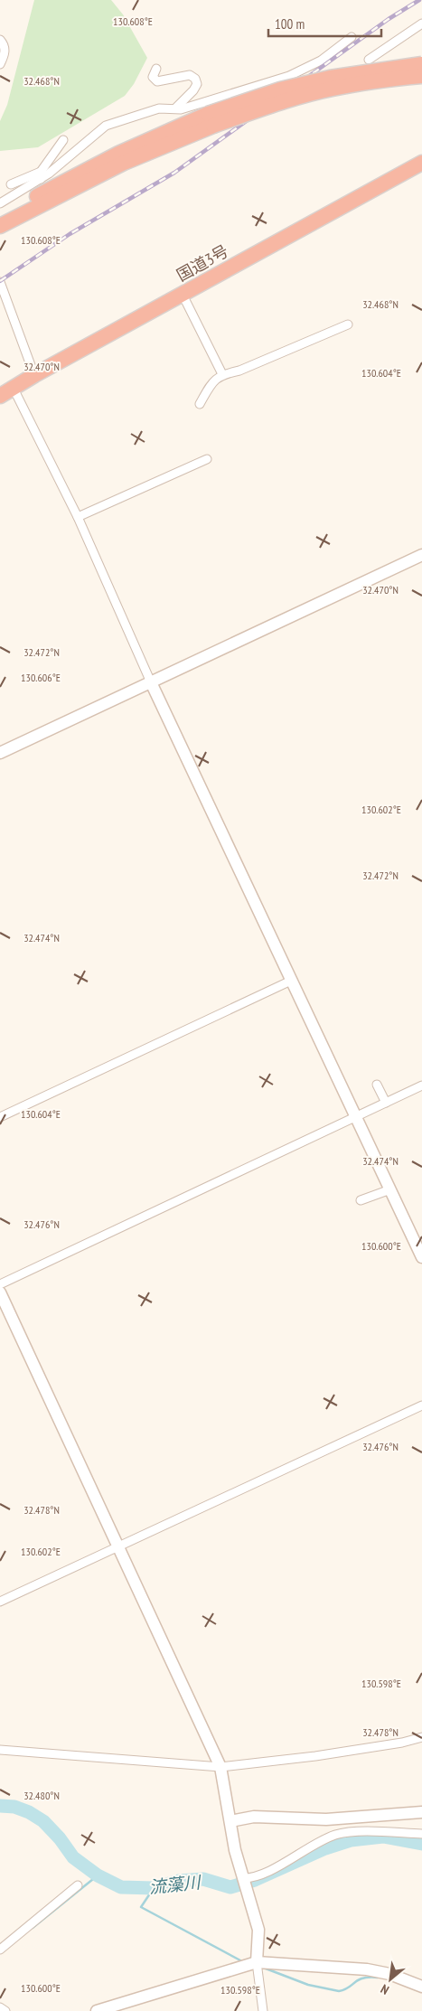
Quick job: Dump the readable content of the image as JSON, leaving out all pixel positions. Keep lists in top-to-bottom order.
{
  "streets": {
    "highway": ["国道3号"]
  },
  "water": ["流藻川"],
  "scale_bar": "100 m",
  "north": "bottom left",
  "coordinates": [
    "130.608°E",
    "32.468°N",
    "32.470°N",
    "130.604°E",
    "32.472°N",
    "130.606°E",
    "130.602°E",
    "32.474°N",
    "32.476°N",
    "130.600°E",
    "32.478°N",
    "130.598°E",
    "32.480°N"
  ]
}
